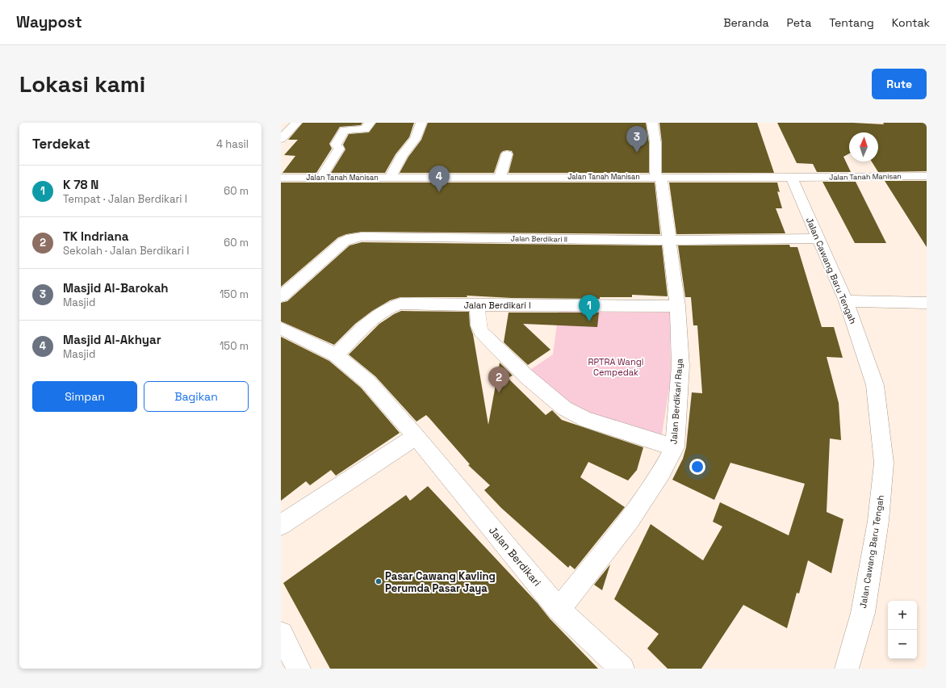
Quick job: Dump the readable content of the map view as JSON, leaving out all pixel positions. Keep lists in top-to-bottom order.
{
  "streets": {
    "street": [
      "Jalan Tanah Manisan",
      "Jalan Berdikari II",
      "Jalan Cawang Baru Tengah",
      "Jalan Berdikari I",
      "Jalan Berdikari Raya",
      "Jalan Berdikari"
    ]
  },
  "crossings": [
    ["Jalan Tanah Manisan", "Jalan Cawang Baru Tengah"],
    ["Jalan Tanah Manisan", "Jalan Berdikari Raya"],
    ["Jalan Berdikari II", "Jalan Cawang Baru Tengah"],
    ["Jalan Berdikari II", "Jalan Berdikari Raya"],
    ["Jalan Berdikari I", "Jalan Berdikari Raya"],
    ["Jalan Berdikari I", "Jalan Berdikari"],
    ["Jalan Berdikari Raya", "Jalan Berdikari"]
  ],
  "parks": ["RPTRA Wangi Cempedak"],
  "places": ["Pasar Cawang Kavling Perumda Pasar Jaya"],
  "north": "top",
  "page": {
    "header": "Waypost",
    "nav": [
      "Beranda",
      "Peta",
      "Tentang",
      "Kontak"
    ],
    "buttons": [
      "Rute",
      ["Simpan", "Bagikan"]
    ],
    "title": "Lokasi kami",
    "heading": ["Terdekat", "4 hasil"],
    "pins": [
      "3",
      "4",
      "1",
      "2"
    ],
    "list": [
      {
        "mark": "1",
        "name": "K 78 N",
        "note": "Tempat · Jalan Berdikari I",
        "value": "60 m"
      },
      {
        "mark": "2",
        "name": "TK Indriana",
        "note": "Sekolah · Jalan Berdikari I",
        "value": "60 m"
      },
      {
        "mark": "3",
        "name": "Masjid Al-Barokah",
        "note": "Masjid",
        "value": "150 m"
      },
      {
        "mark": "4",
        "name": "Masjid Al-Akhyar",
        "note": "Masjid",
        "value": "150 m"
      }
    ],
    "map_buttons": ["+", "−"]
  }
}
